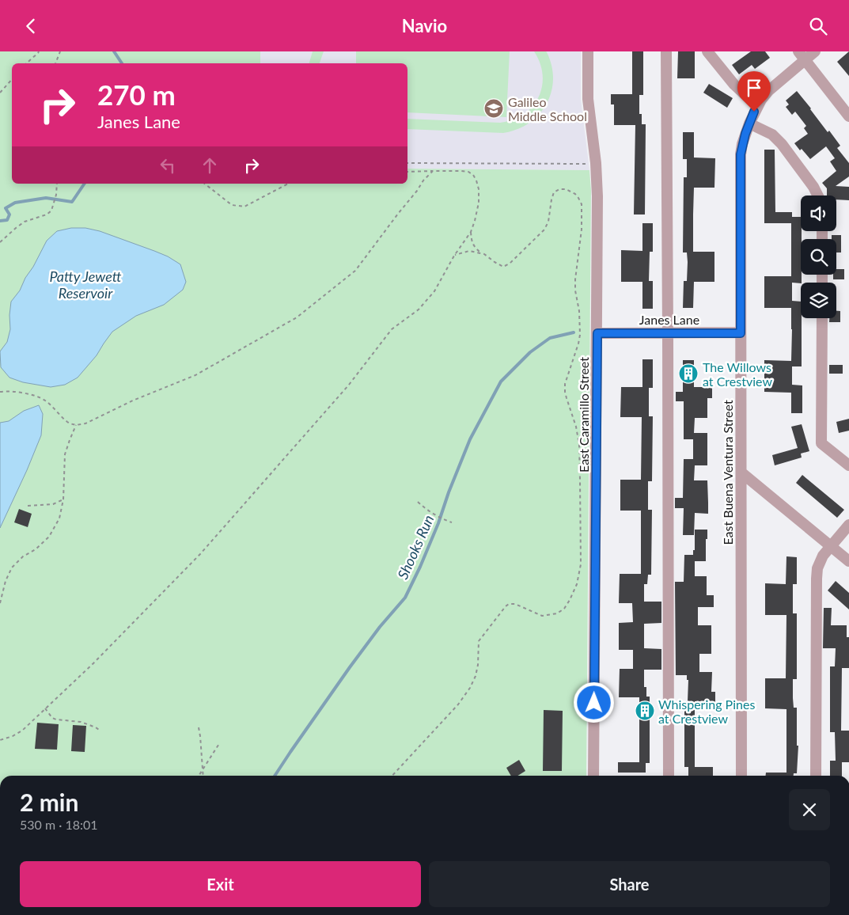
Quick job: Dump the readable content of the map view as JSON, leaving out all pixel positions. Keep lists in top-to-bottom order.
{
  "streets": {
    "street": ["Janes Lane", "East Caramillo Street", "East Buena Ventura Street"]
  },
  "crossings": [
    ["Janes Lane", "East Caramillo Street"],
    ["Janes Lane", "East Buena Ventura Street"]
  ],
  "water": ["Patty Jewett Reservoir", "Shooks Run"],
  "places": {
    "school or university": ["Galileo Middle School"],
    "building": ["The Willows at Crestview", "Whispering Pines at Crestview"]
  },
  "page": {
    "header": "Navio",
    "turn": ["270 m", "Janes Lane"],
    "heading": ["2 min", "530 m · 18:01"],
    "buttons": ["Exit", "Share"]
  }
}
